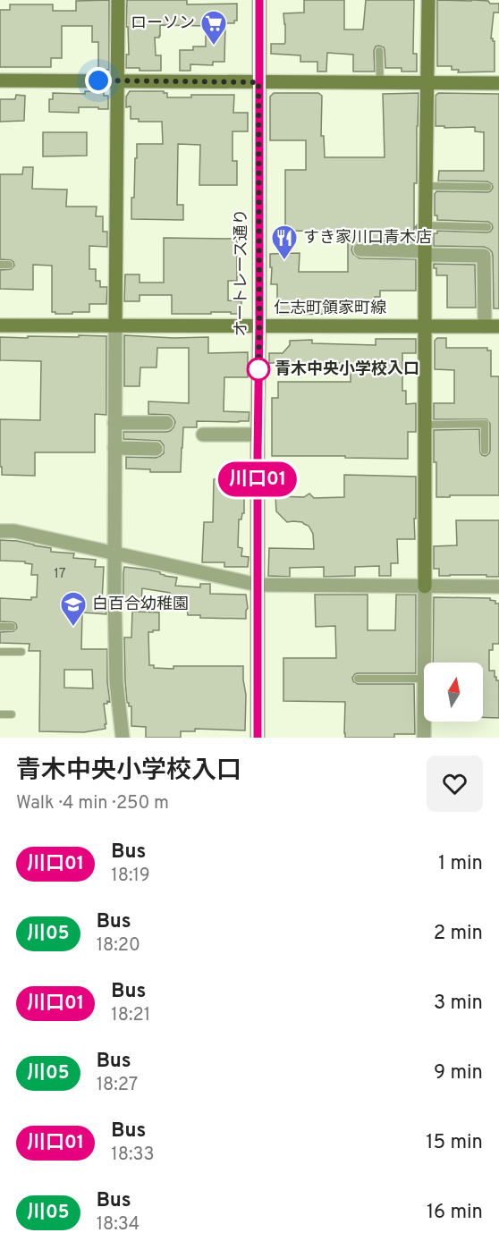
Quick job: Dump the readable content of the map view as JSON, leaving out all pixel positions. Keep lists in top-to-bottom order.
{
  "streets": {
    "street": ["オートレース通り", "仁志町領家町線"]
  },
  "crossings": [
    ["オートレース通り", "仁志町領家町線"]
  ],
  "places": {
    "supermarket": ["ローソン"],
    "restaurant": ["すき家川口青木店"],
    "other": ["青木中央小学校入口"],
    "school or university": ["白百合幼稚園"]
  },
  "lines": ["bus line 川口01"],
  "house_numbers": ["17"],
  "north": "top",
  "page": {
    "on_map": "川口01",
    "heading": ["青木中央小学校入口", "Walk · 4 min · 250 m"],
    "list": [
      {
        "mark": "川口01",
        "name": "Bus",
        "note": "18:19",
        "value": "1 min"
      },
      {
        "mark": "川05",
        "name": "Bus",
        "note": "18:20",
        "value": "2 min"
      },
      {
        "mark": "川口01",
        "name": "Bus",
        "note": "18:21",
        "value": "3 min"
      },
      {
        "mark": "川05",
        "name": "Bus",
        "note": "18:27",
        "value": "9 min"
      },
      {
        "mark": "川口01",
        "name": "Bus",
        "note": "18:33",
        "value": "15 min"
      },
      {
        "mark": "川05",
        "name": "Bus",
        "note": "18:34",
        "value": "16 min"
      }
    ]
  }
}
